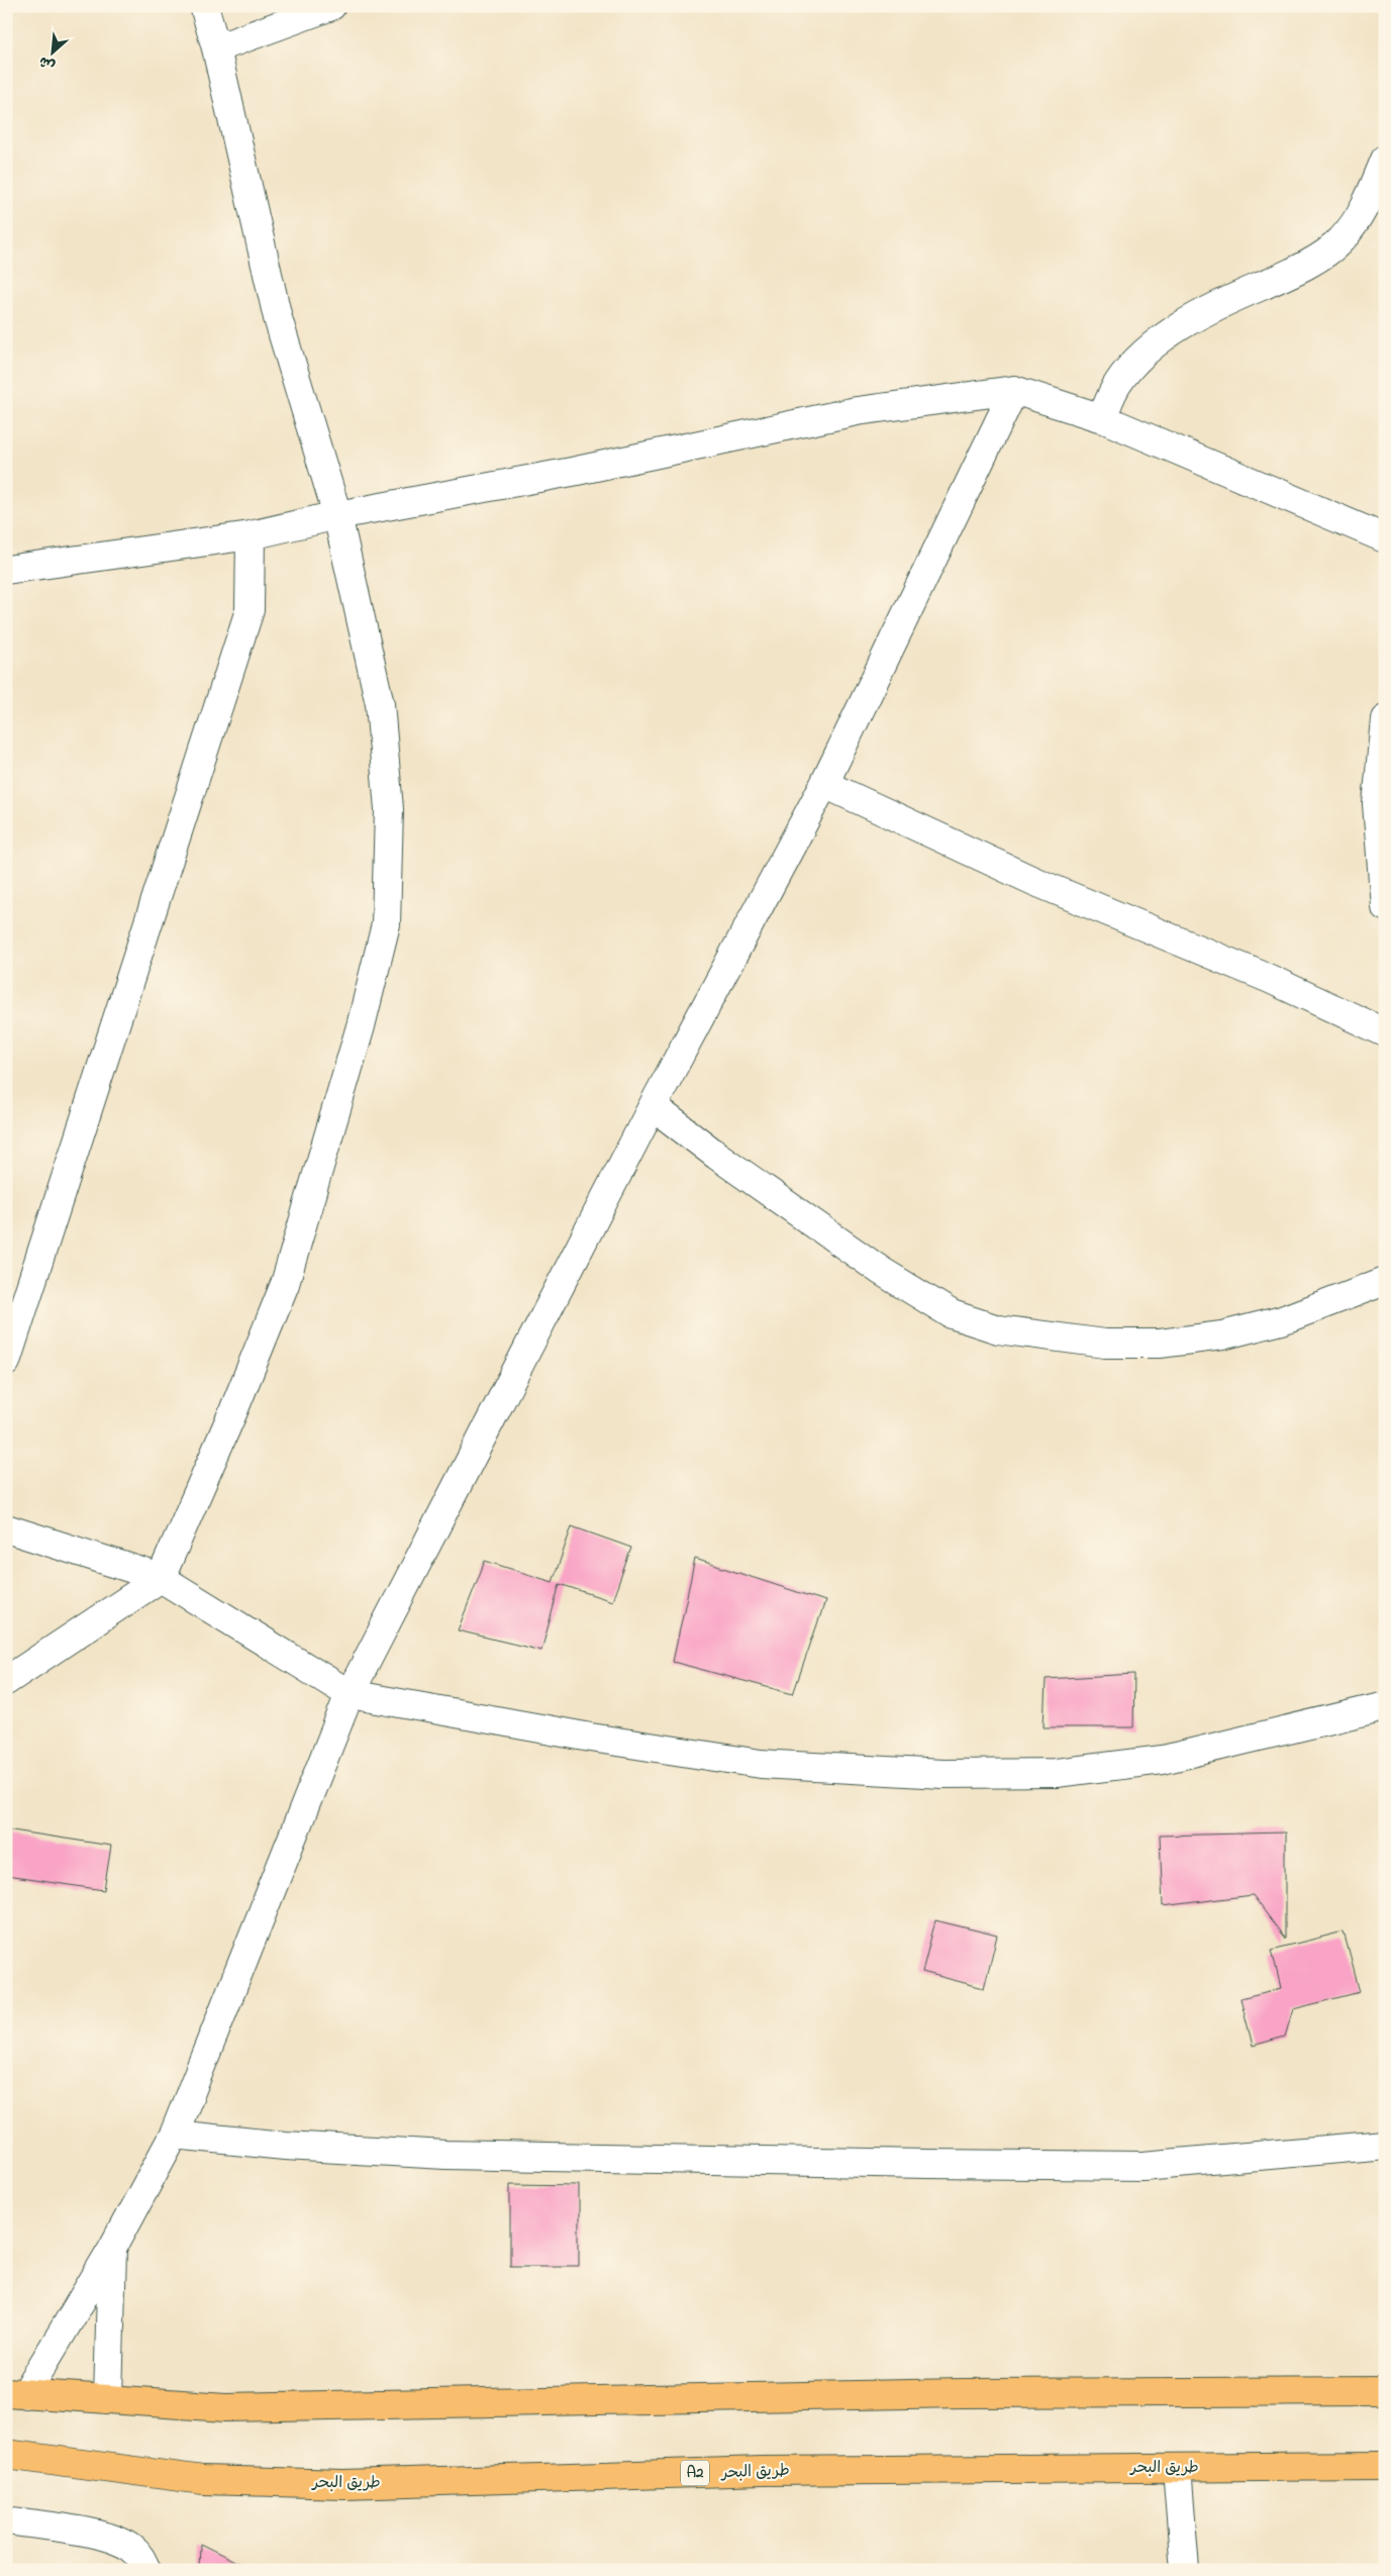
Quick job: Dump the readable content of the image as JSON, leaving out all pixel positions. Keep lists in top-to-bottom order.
{
  "streets": {
    "highway": ["طريق البحر", "A2"]
  },
  "north": "bottom left"
}
